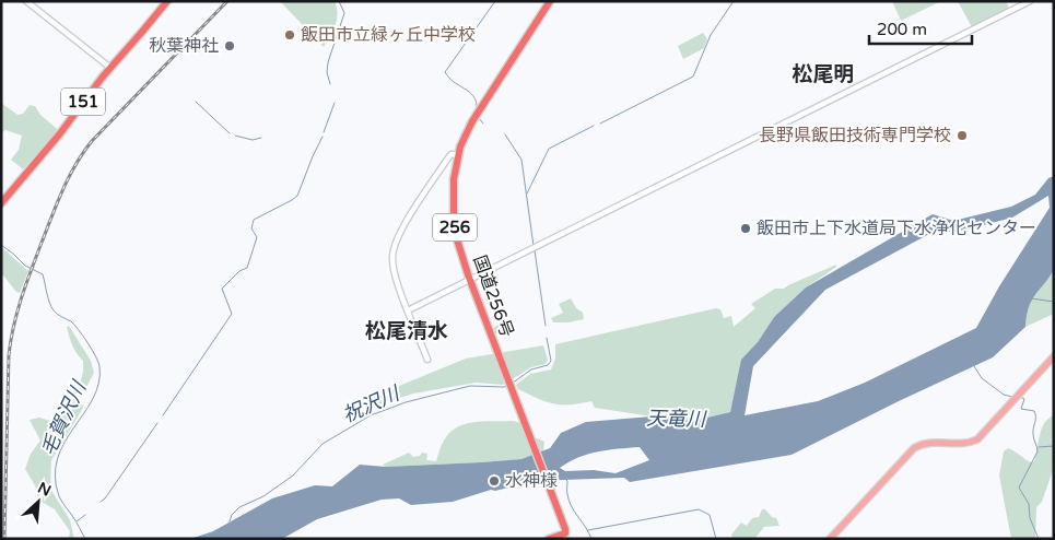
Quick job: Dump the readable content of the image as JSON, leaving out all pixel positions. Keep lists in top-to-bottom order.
{
  "streets": {
    "highway": ["151", "256", "国道256号"]
  },
  "districts": ["松尾明", "松尾清水"],
  "water": ["祝沢川", "毛賀沢川", "天竜川"],
  "places": [
    "飯田市立緑ヶ丘中学校",
    "秋葉神社",
    "長野県飯田技術専門学校",
    "飯田市上下水道局下水浄化センター",
    "水神様"
  ],
  "scale_bar": "200 m",
  "north": "top right"
}
